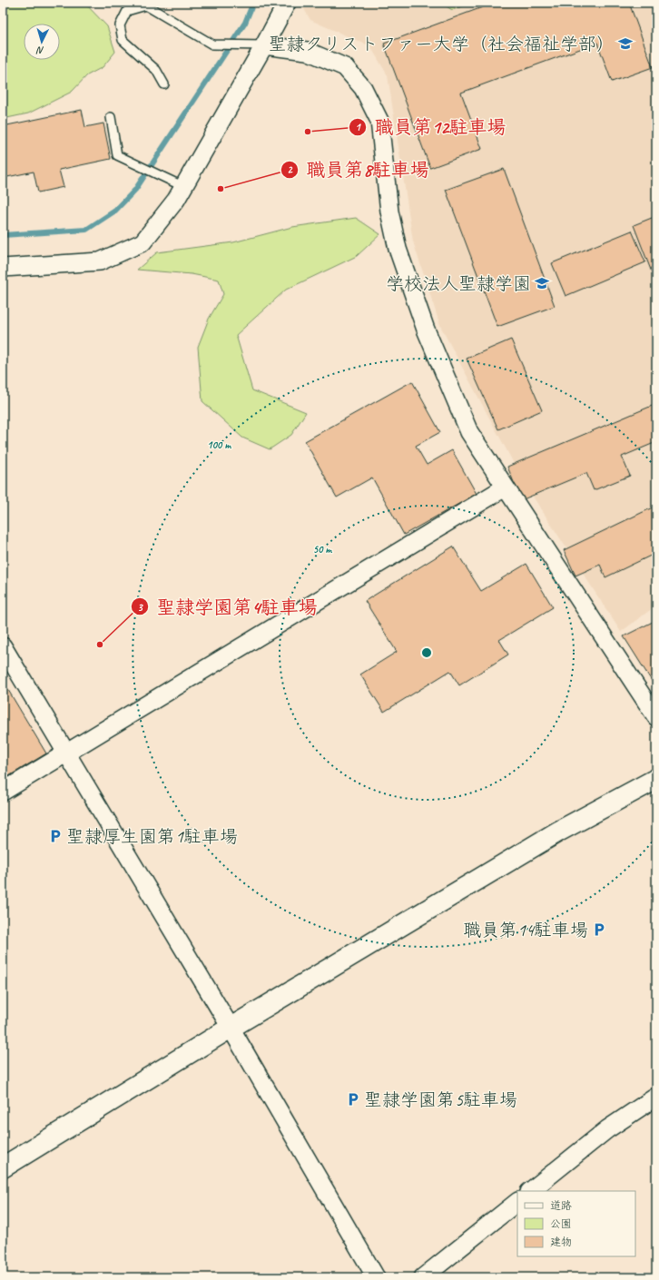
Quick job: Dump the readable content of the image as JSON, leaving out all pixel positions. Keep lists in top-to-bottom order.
{
  "places": {
    "school or university": ["聖隷クリストファー大学（社会福祉学部）", "学校法人聖隷学園"],
    "other": ["職員第12駐車場", "職員第8駐車場", "聖隷学園第4駐車場"],
    "parking": ["聖隷厚生園第1駐車場", "職員第14駐車場", "聖隷学園第5駐車場"]
  },
  "legend": ["道路", "公園", "建物"],
  "north": "bottom",
  "rings": ["100 m", "50 m"]
}
